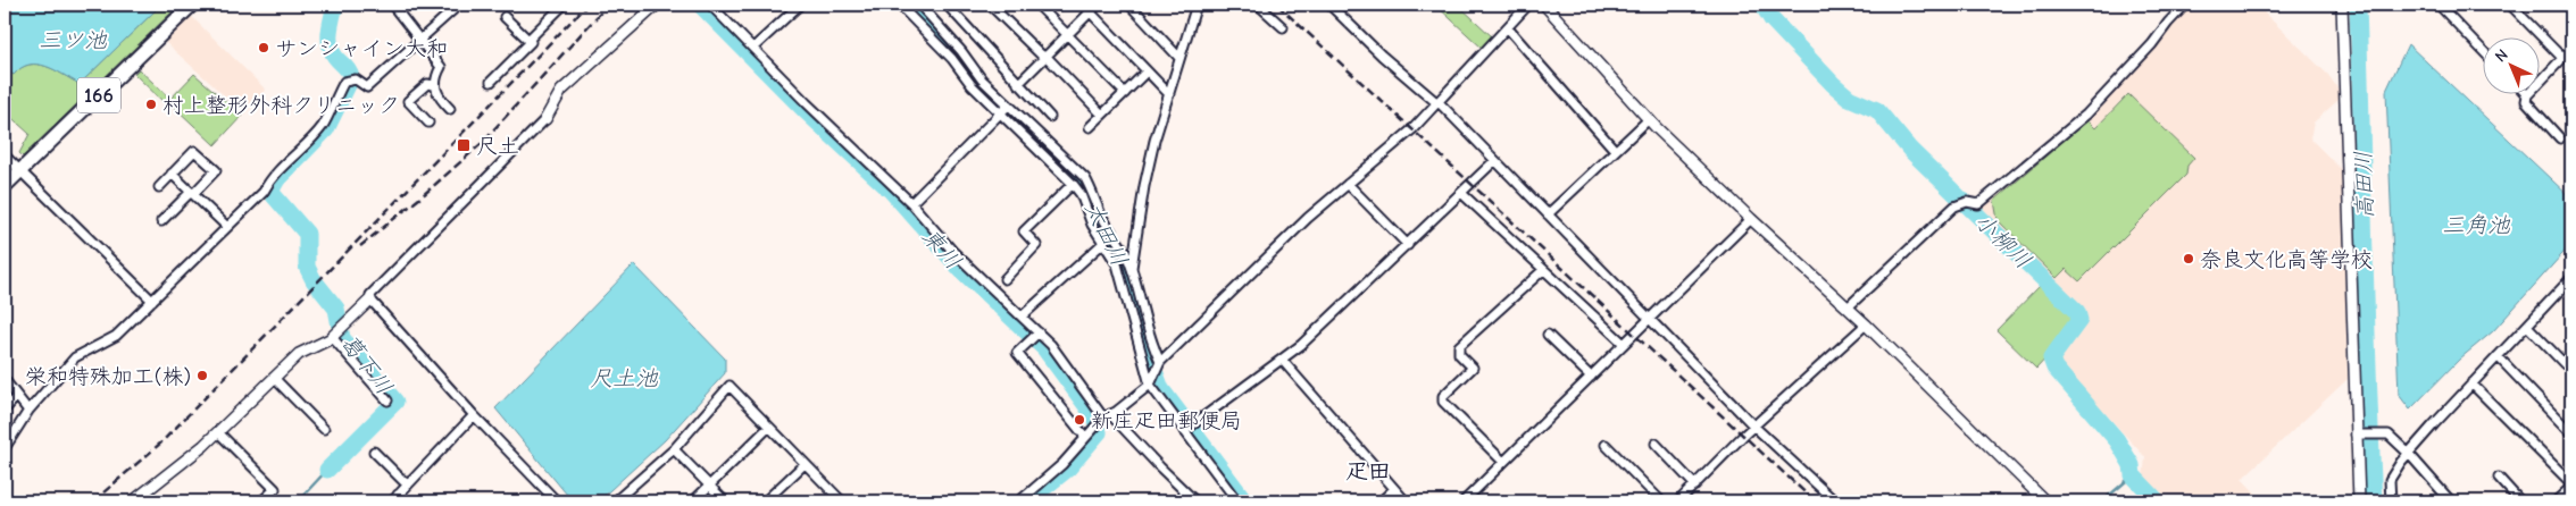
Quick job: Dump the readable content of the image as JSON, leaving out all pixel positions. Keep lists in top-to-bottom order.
{
  "streets": {
    "highway": ["166"]
  },
  "districts": ["疋田"],
  "water": [
    "三ツ池",
    "高田川",
    "三角池",
    "太田川",
    "小柳川",
    "東川",
    "葛下川",
    "尺土池"
  ],
  "places": {
    "other": [
      "サンシャイン大和",
      "村上整形外科クリニック",
      "奈良文化高等学校",
      "栄和特殊加工(株)",
      "新庄疋田郵便局"
    ],
    "transit": ["尺土"]
  },
  "north": "top left"
}
